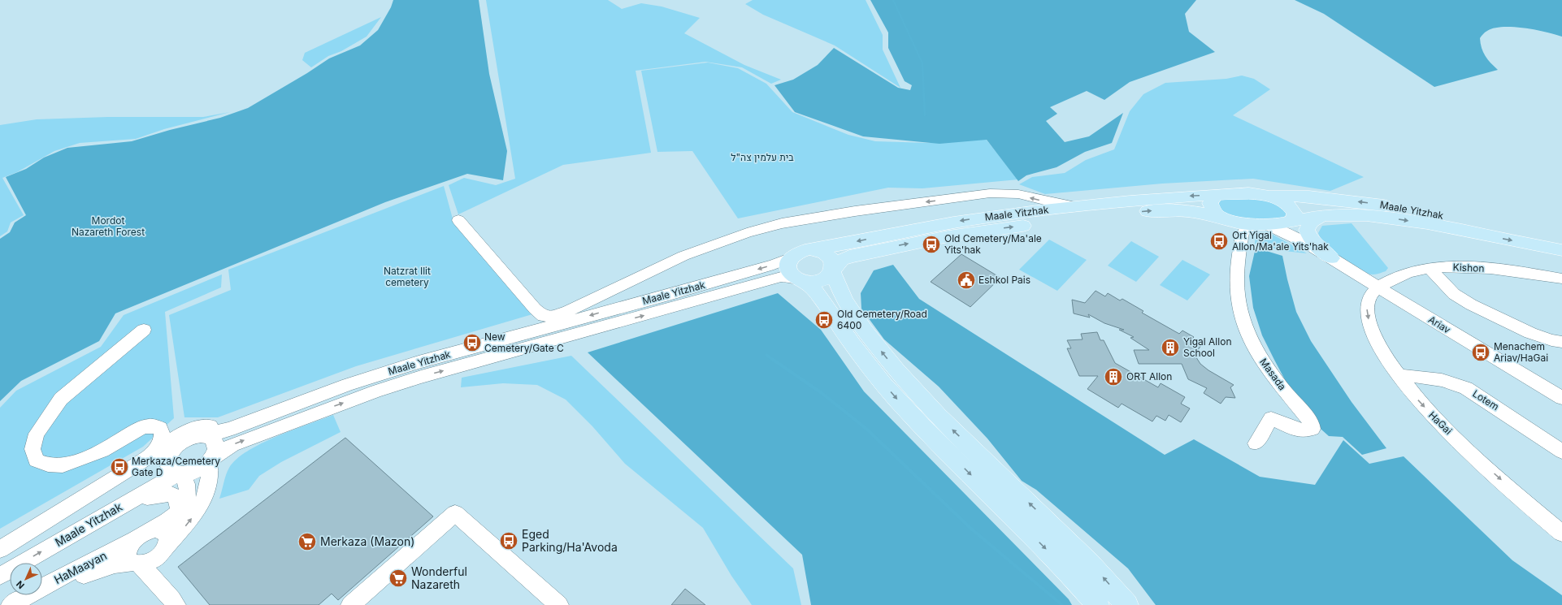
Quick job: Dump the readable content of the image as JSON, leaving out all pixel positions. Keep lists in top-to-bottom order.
{
  "streets": {
    "main road": ["Maale Yitzhak"],
    "street": [
      "Kishon",
      "Ariav",
      "Masada",
      "Lotem",
      "HaGai",
      "HaMaayan"
    ]
  },
  "crossings": [
    ["Maale Yitzhak", "Masada"],
    ["Kishon", "Ariav"],
    ["Kishon", "HaGai"],
    ["Ariav", "HaGai"],
    ["Lotem", "HaGai"]
  ],
  "one_way": ["HaGai"],
  "parks": ["בית עלמין צה\"ל", "Mordot Nazareth Forest", "Natzrat Ilit cemetery"],
  "places": {
    "bus stop": [
      "Ort Yigal Allon/Ma'ale Yits'hak",
      "Old Cemetery/Ma'ale Yits'hak",
      "Old Cemetery/Road 6400",
      "New Cemetery/Gate C",
      "Menachem Ariav/HaGai",
      "Merkaza/Cemetery Gate D",
      "Eged Parking/Ha'Avoda"
    ],
    "public building": ["Eshkol Pais"],
    "building": ["Yigal Allon School", "ORT Allon"],
    "supermarket": ["Merkaza (Mazon)", "Wonderful Nazareth"]
  },
  "north": "bottom left"
}
